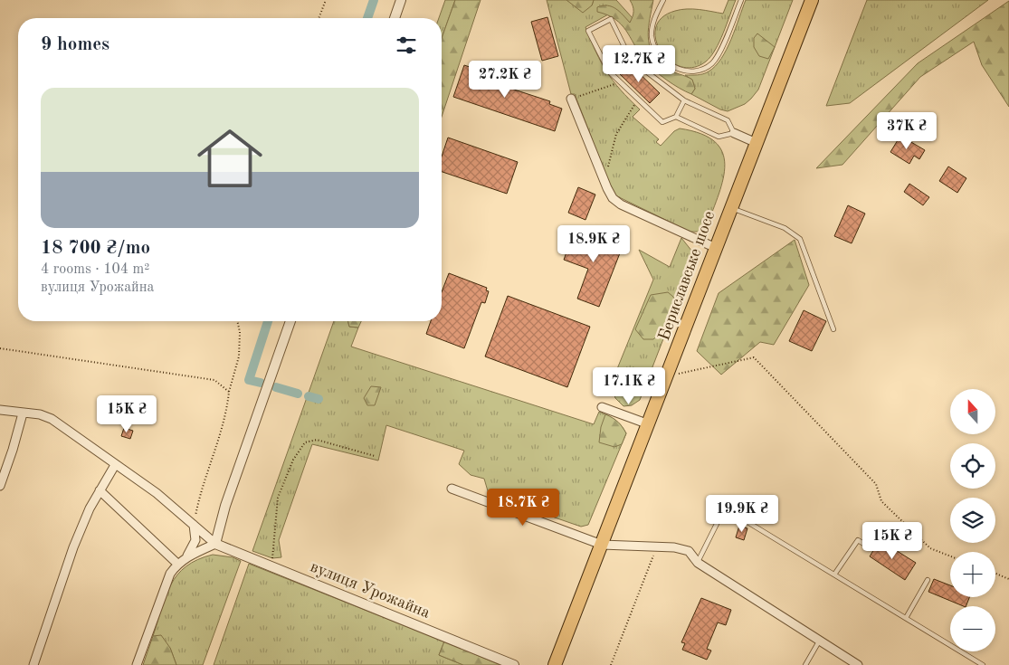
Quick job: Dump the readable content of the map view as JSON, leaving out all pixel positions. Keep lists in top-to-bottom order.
{
  "streets": {
    "main road": ["Бериславське шосе"],
    "street": ["вулиця Урожайна"]
  },
  "north": "top",
  "page": {
    "heading": "9 homes",
    "price": [
      "12.7K ₴",
      "27.2K ₴",
      "37K ₴",
      "18.9K ₴",
      "17.1K ₴",
      "15K ₴",
      "18.7K ₴",
      "19.9K ₴",
      "15K ₴"
    ],
    "list": [
      {
        "name": "18 700 ₴/mo",
        "note": "4 rooms · 104 m² · вулиця Урожайна"
      }
    ],
    "map_buttons": ["+", "−"]
  }
}
